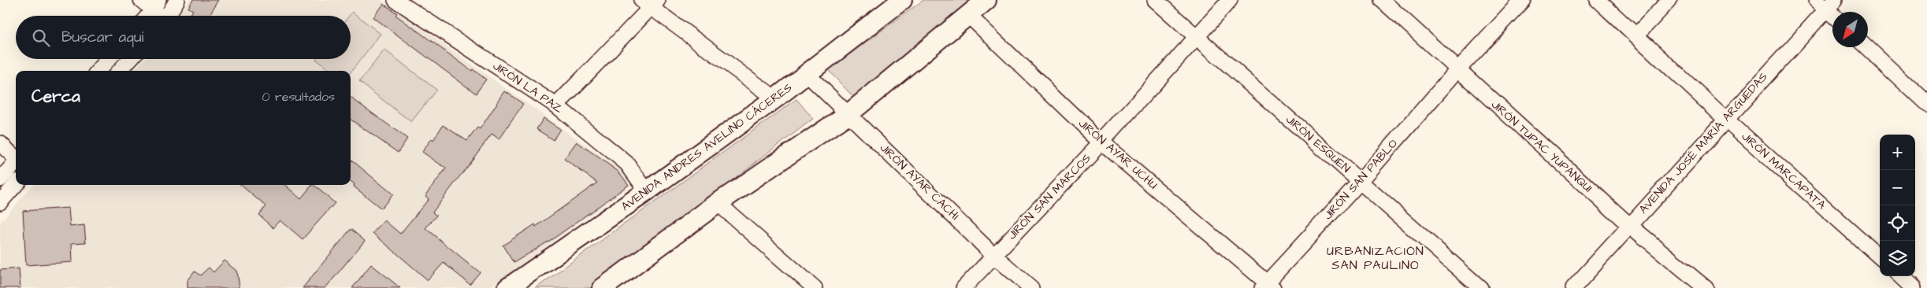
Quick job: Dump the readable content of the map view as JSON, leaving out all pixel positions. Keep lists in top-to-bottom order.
{
  "streets": {
    "main road": ["AVENIDA ANDRES AVELINO CÁCERES"],
    "street": [
      "JIRÓN LA PAZ",
      "AVENIDA JOSÉ MARÍA ARGUEDAS",
      "JIRÓN ESQUEN",
      "JIRÓN TUPAC YUPANQUI",
      "JIRÓN AYAR UCHU",
      "JIRÓN MARCAPATA",
      "JIRÓN SAN PABLO",
      "JIRÓN AYAR CACHI",
      "JIRÓN SAN MARCOS"
    ]
  },
  "crossings": [
    ["JIRÓN LA PAZ", "AVENIDA ANDRES AVELINO CÁCERES"],
    ["AVENIDA JOSÉ MARÍA ARGUEDAS", "JIRÓN TUPAC YUPANQUI"],
    ["AVENIDA JOSÉ MARÍA ARGUEDAS", "JIRÓN MARCAPATA"],
    ["JIRÓN ESQUEN", "JIRÓN SAN PABLO"],
    ["JIRÓN ESQUEN", "JIRÓN SAN MARCOS"],
    ["JIRÓN TUPAC YUPANQUI", "JIRÓN SAN PABLO"],
    ["AVENIDA ANDRES AVELINO CÁCERES", "JIRÓN AYAR CACHI"],
    ["JIRÓN AYAR UCHU", "JIRÓN SAN PABLO"],
    ["JIRÓN AYAR UCHU", "JIRÓN SAN MARCOS"],
    ["JIRÓN AYAR CACHI", "JIRÓN SAN MARCOS"]
  ],
  "districts": ["URBANIZACIÓN SAN PAULINO"],
  "north": "bottom left",
  "page": {
    "search": "Buscar aquí",
    "heading": ["Cerca", "0 resultados"],
    "map_buttons": ["+", "−"]
  }
}
